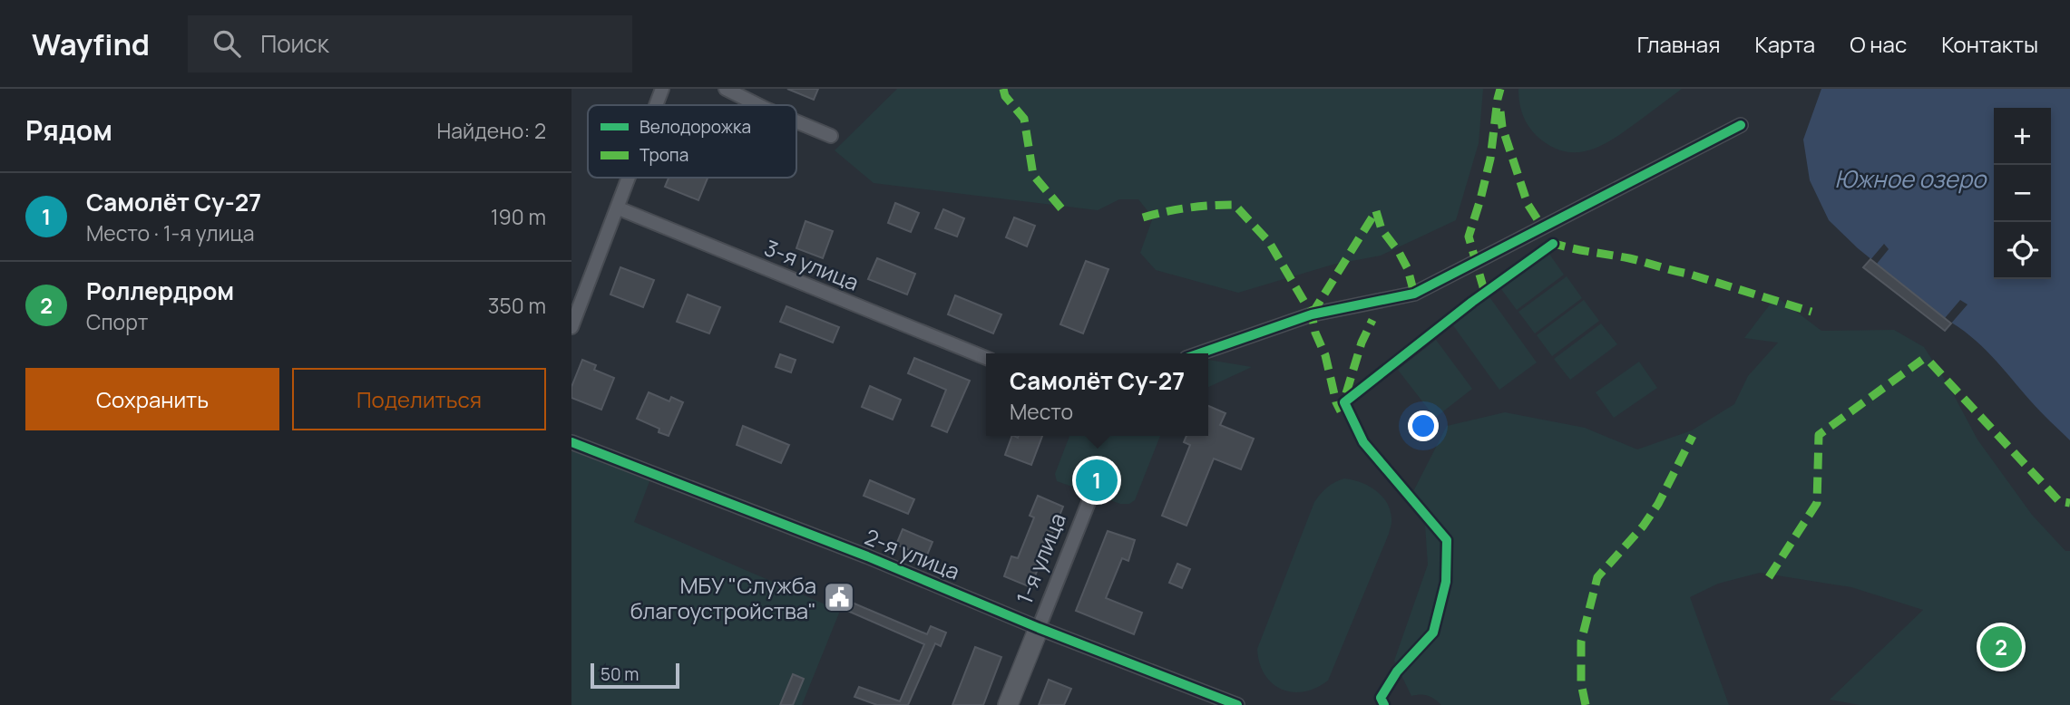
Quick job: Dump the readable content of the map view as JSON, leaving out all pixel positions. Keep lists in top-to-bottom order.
{
  "streets": {
    "street": ["3-я улица", "2-я улица", "1-я улица"]
  },
  "crossings": [
    ["2-я улица", "1-я улица"]
  ],
  "water": ["Южное озеро"],
  "places": {
    "public building": ["МБУ \"Служба благоустройства\""]
  },
  "legend": ["Велодорожка", "Тропа"],
  "scale_bar": "50 m",
  "page": {
    "header": "Wayfind",
    "search": "Поиск",
    "nav": [
      "Главная",
      "Карта",
      "О нас",
      "Контакты"
    ],
    "heading": ["Рядом", "Найдено: 2"],
    "map_buttons": ["+", "−"],
    "list": [
      {
        "mark": "1",
        "name": "Самолёт Су-27",
        "note": "Место · 1-я улица",
        "value": "190 m"
      },
      {
        "mark": "2",
        "name": "Роллердром",
        "note": "Спорт",
        "value": "350 m"
      }
    ],
    "buttons": ["Сохранить", "Поделиться"],
    "popup": ["Самолёт Су-27", "Место"],
    "pins": ["1", "2"],
    "scale": "50 m"
  }
}
